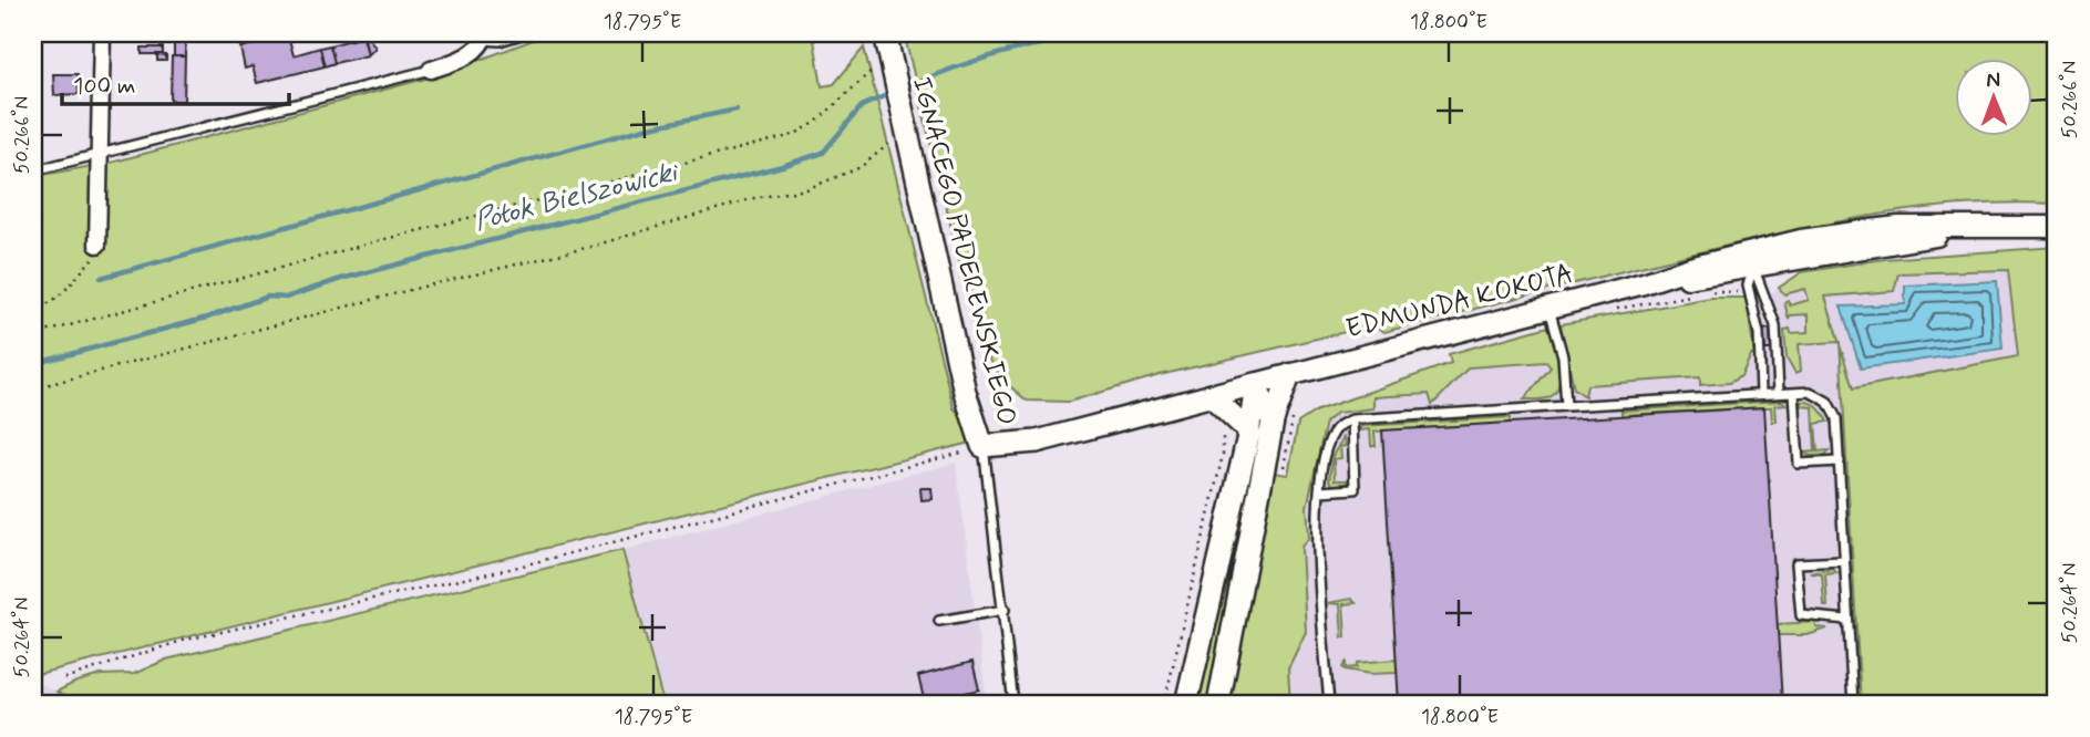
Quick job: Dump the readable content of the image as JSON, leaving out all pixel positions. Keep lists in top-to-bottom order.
{
  "streets": {
    "main road": ["IGNACEGO PADEREWSKIEGO"],
    "street": ["EDMUNDA KOKOTA"]
  },
  "crossings": [
    ["IGNACEGO PADEREWSKIEGO", "EDMUNDA KOKOTA"]
  ],
  "water": ["Potok Bielszowicki"],
  "scale_bar": "100 m",
  "north": "top",
  "coordinates": [
    "18.795°E",
    "18.800°E",
    "50.266°N",
    "50.264°N"
  ]
}
